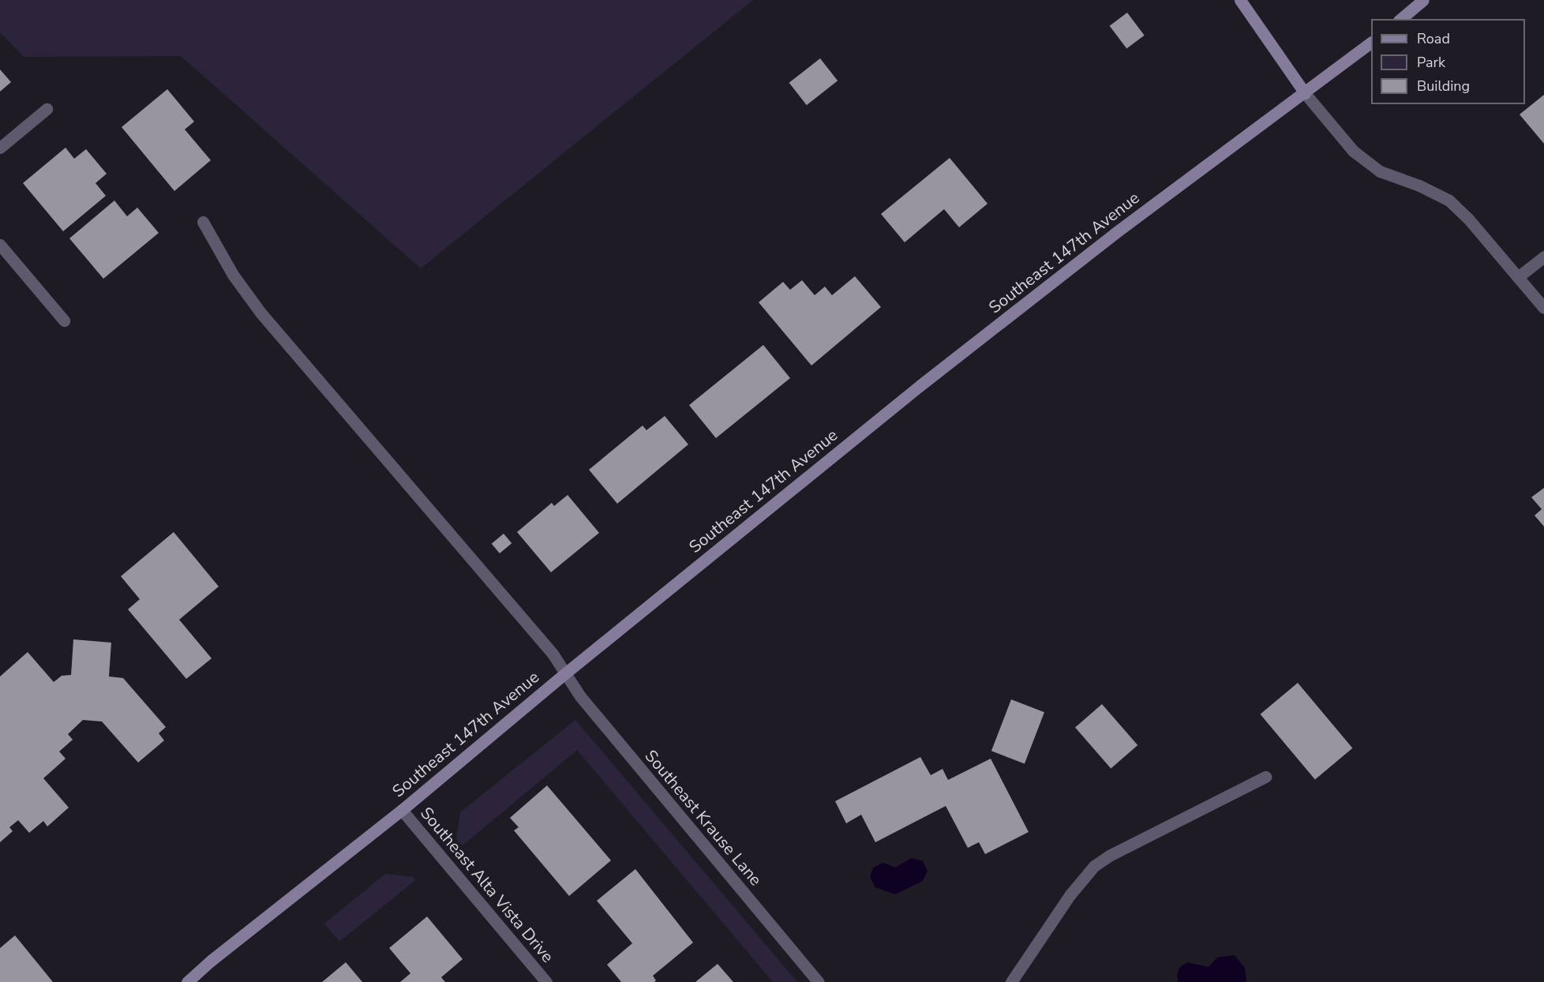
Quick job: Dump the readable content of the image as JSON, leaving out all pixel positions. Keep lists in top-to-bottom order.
{
  "streets": {
    "main road": ["Southeast 147th Avenue"],
    "street": ["Southeast Krause Lane", "Southeast Alta Vista Drive"]
  },
  "crossings": [
    ["Southeast 147th Avenue", "Southeast Krause Lane"],
    ["Southeast 147th Avenue", "Southeast Alta Vista Drive"]
  ],
  "legend": ["Road", "Park", "Building"]
}
